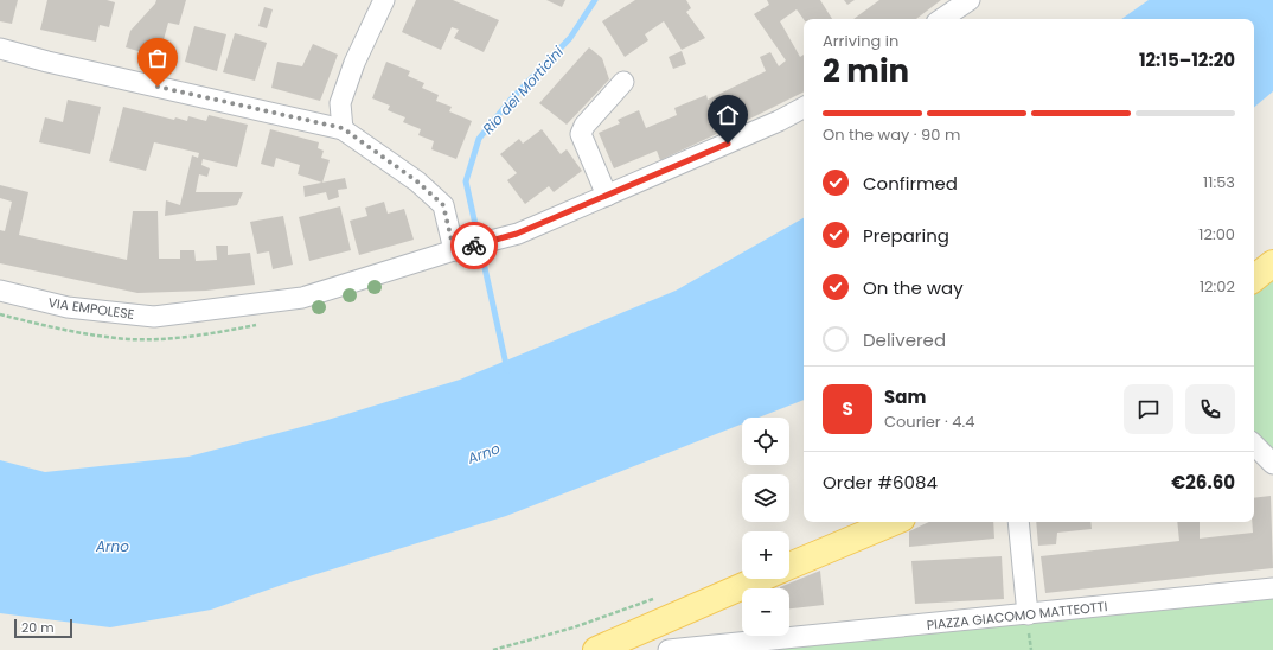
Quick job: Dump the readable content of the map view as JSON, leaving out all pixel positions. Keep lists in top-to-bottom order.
{
  "streets": {
    "street": ["VIA EMPOLESE", "PIAZZA GIACOMO MATTEOTTI"]
  },
  "water": ["Rio dei Morticini", "Arno"],
  "scale_bar": "20 m",
  "page": {
    "heading": ["2 min", "Arriving in", "12:15–12:20"],
    "panel": [
      "Sam",
      "Courier · 4.4",
      "Order #6084",
      "€26.60"
    ],
    "bar": "On the way · 90 m",
    "list": [
      ["Confirmed", "11:53"],
      ["Preparing", "12:00"],
      ["On the way", "12:02"],
      "Delivered"
    ],
    "round": "S",
    "map_buttons": ["+", "−"],
    "scale": "20 m"
  }
}
